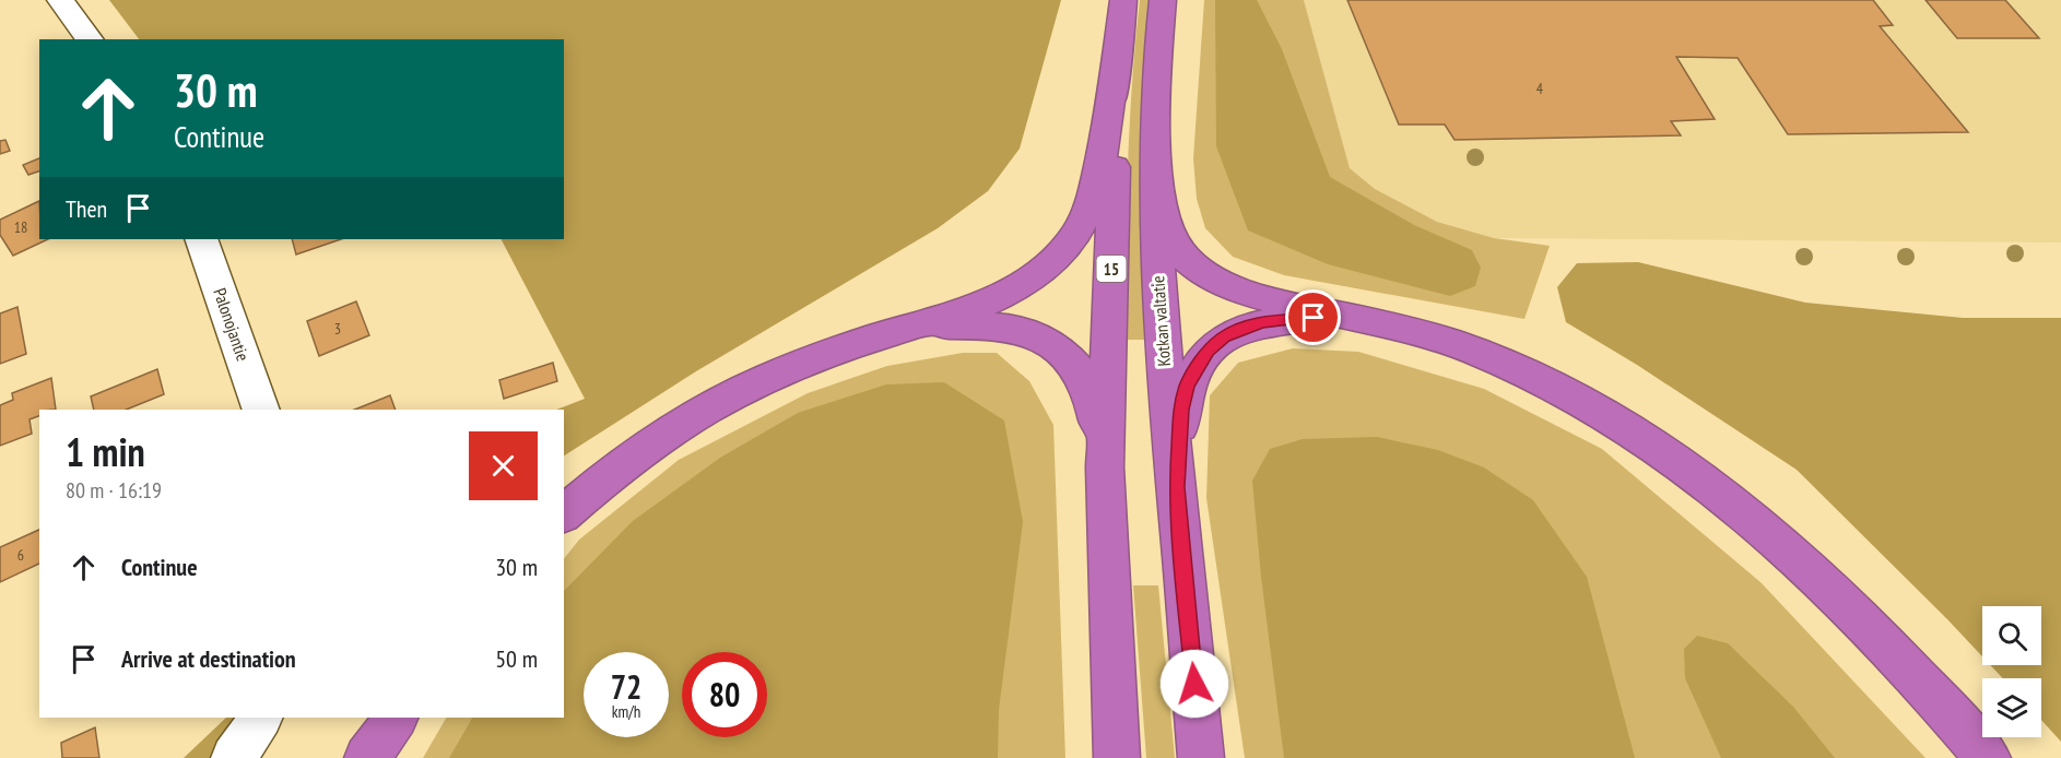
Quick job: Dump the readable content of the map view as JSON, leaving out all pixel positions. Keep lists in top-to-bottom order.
{
  "streets": {
    "highway": ["15", "Kotkan valtatie"],
    "street": ["Palonojantie"]
  },
  "house_numbers": [
    "4",
    "18",
    "3",
    "6"
  ],
  "page": {
    "turn": ["30 m", "Continue"],
    "then": "Then",
    "heading": ["1 min", "80 m · 16:19"],
    "list": [
      {
        "name": "Continue",
        "value": "30 m"
      },
      {
        "name": "Arrive at destination",
        "value": "50 m"
      }
    ],
    "speed": "72 km/h",
    "limit": "80"
  }
}
